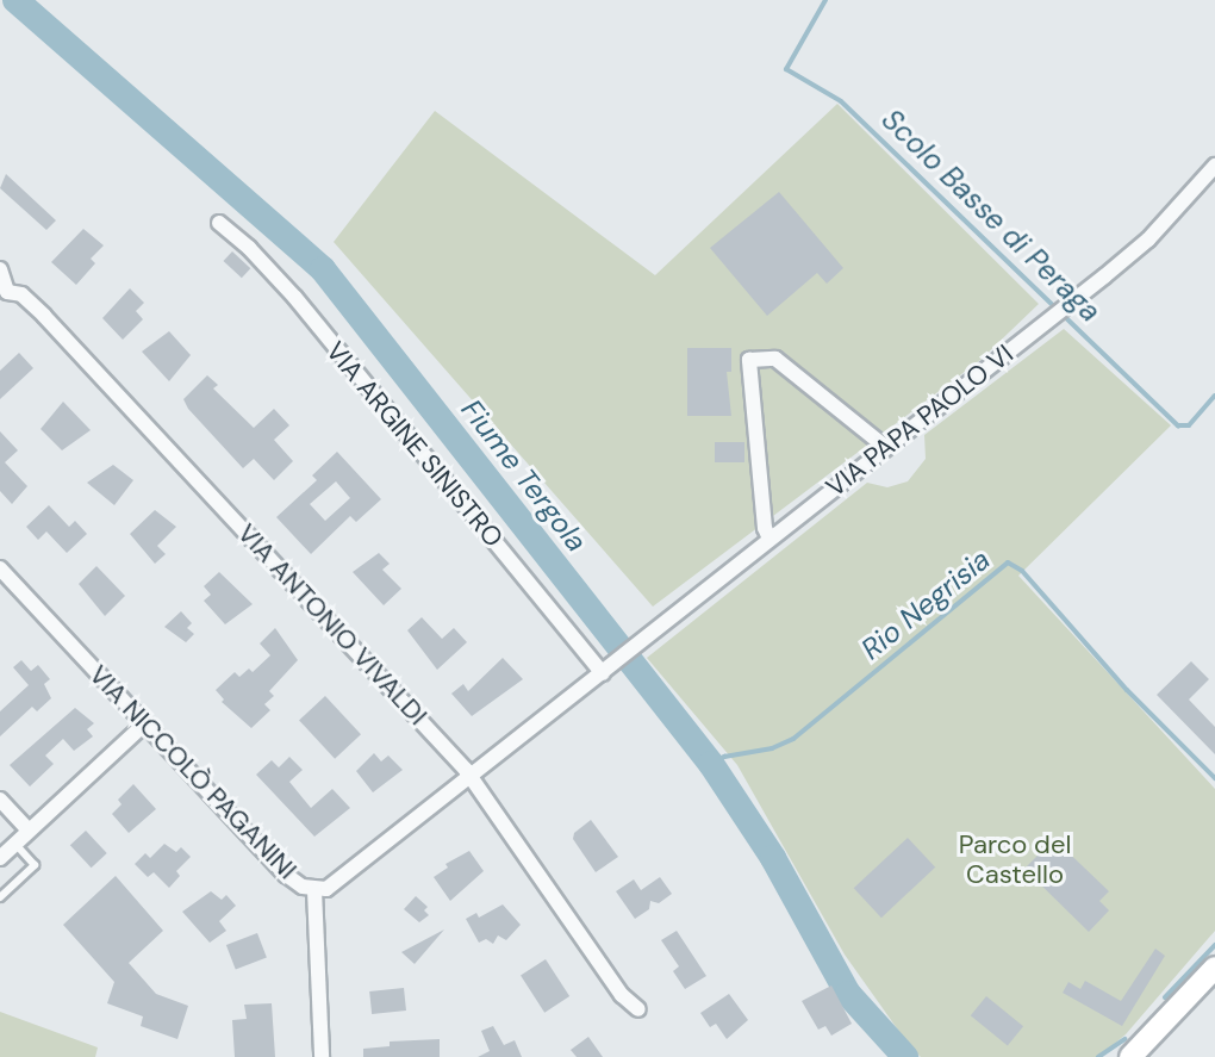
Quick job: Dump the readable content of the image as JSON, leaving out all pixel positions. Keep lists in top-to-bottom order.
{
  "streets": {
    "street": [
      "VIA PAPA PAOLO VI",
      "VIA ARGINE SINISTRO",
      "VIA ANTONIO VIVALDI",
      "VIA NICCOLÒ PAGANINI"
    ]
  },
  "crossings": [
    ["VIA PAPA PAOLO VI", "VIA ARGINE SINISTRO"],
    ["VIA PAPA PAOLO VI", "VIA ANTONIO VIVALDI"],
    ["VIA PAPA PAOLO VI", "VIA NICCOLÒ PAGANINI"]
  ],
  "water": ["Scolo Basse di Peraga", "Fiume Tergola", "Rio Negrisia"],
  "parks": ["Parco del Castello"]
}
